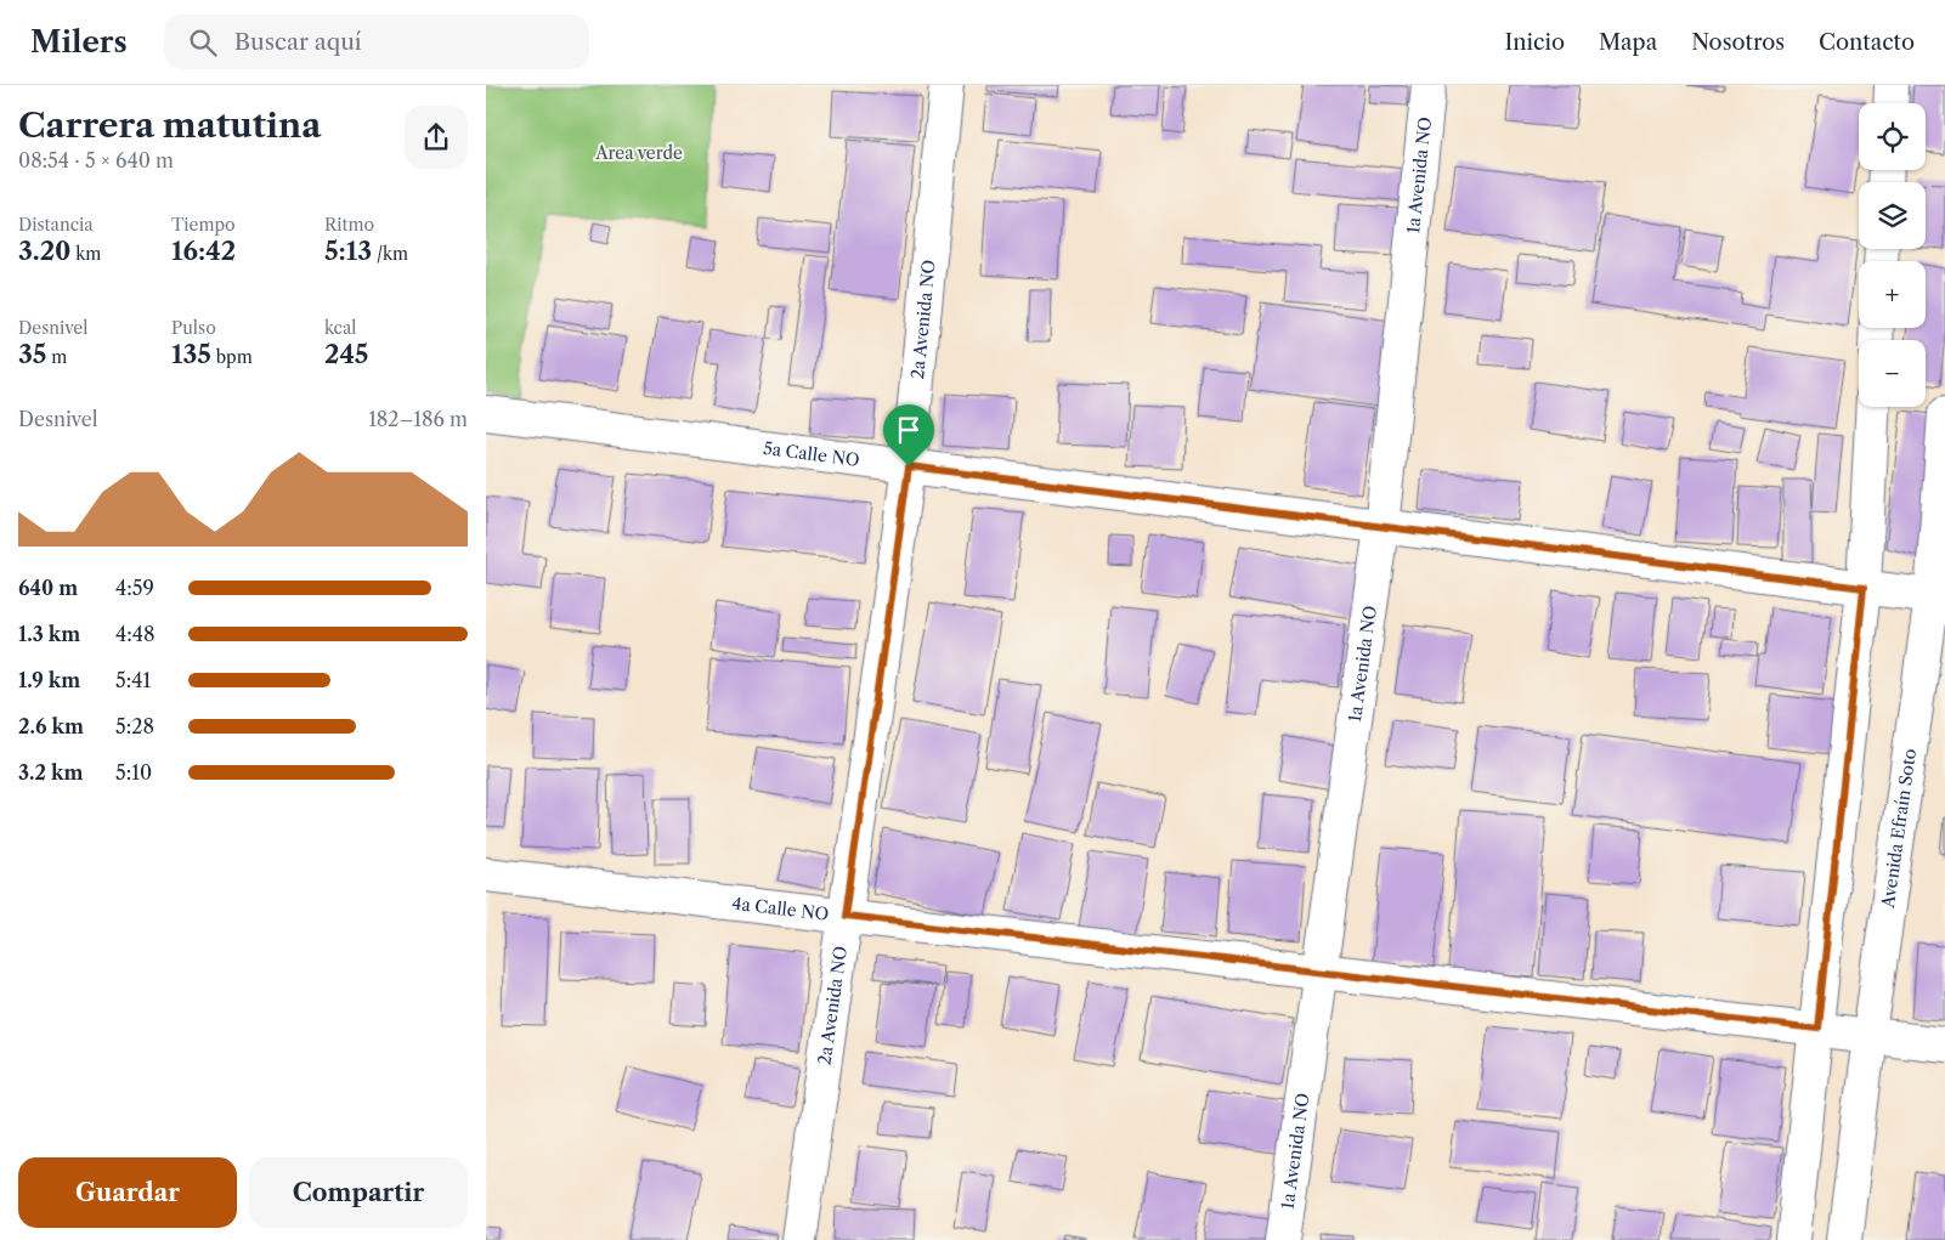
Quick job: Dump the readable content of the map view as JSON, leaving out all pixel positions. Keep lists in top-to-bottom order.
{
  "streets": {
    "street": [
      "1a Avenida NO",
      "2a Avenida NO",
      "5a Calle NO",
      "Avenida Efraín Soto",
      "4a Calle NO"
    ]
  },
  "crossings": [
    ["1a Avenida NO", "5a Calle NO"],
    ["1a Avenida NO", "4a Calle NO"],
    ["2a Avenida NO", "5a Calle NO"],
    ["2a Avenida NO", "4a Calle NO"],
    ["5a Calle NO", "Avenida Efraín Soto"],
    ["Avenida Efraín Soto", "4a Calle NO"]
  ],
  "parks": ["Area verde"],
  "page": {
    "header": "Milers",
    "search": "Buscar aquí",
    "nav": [
      "Inicio",
      "Mapa",
      "Nosotros",
      "Contacto"
    ],
    "heading": ["Carrera matutina", "08:54 · 5 × 640 m"],
    "map_buttons": ["+", "−"],
    "stats": [
      ["Distancia", "3.20 km"],
      ["Tiempo", "16:42"],
      ["Ritmo", "5:13 /km"],
      ["Desnivel", "35 m"],
      ["Pulso", "135 bpm"],
      ["kcal", "245"]
    ],
    "chart": ["Desnivel", "182–186 m"],
    "list": [
      {
        "name": "640 m",
        "note": "4:59"
      },
      {
        "name": "1.3 km",
        "note": "4:48"
      },
      {
        "name": "1.9 km",
        "note": "5:41"
      },
      {
        "name": "2.6 km",
        "note": "5:28"
      },
      {
        "name": "3.2 km",
        "note": "5:10"
      }
    ],
    "buttons": ["Guardar", "Compartir"]
  }
}
